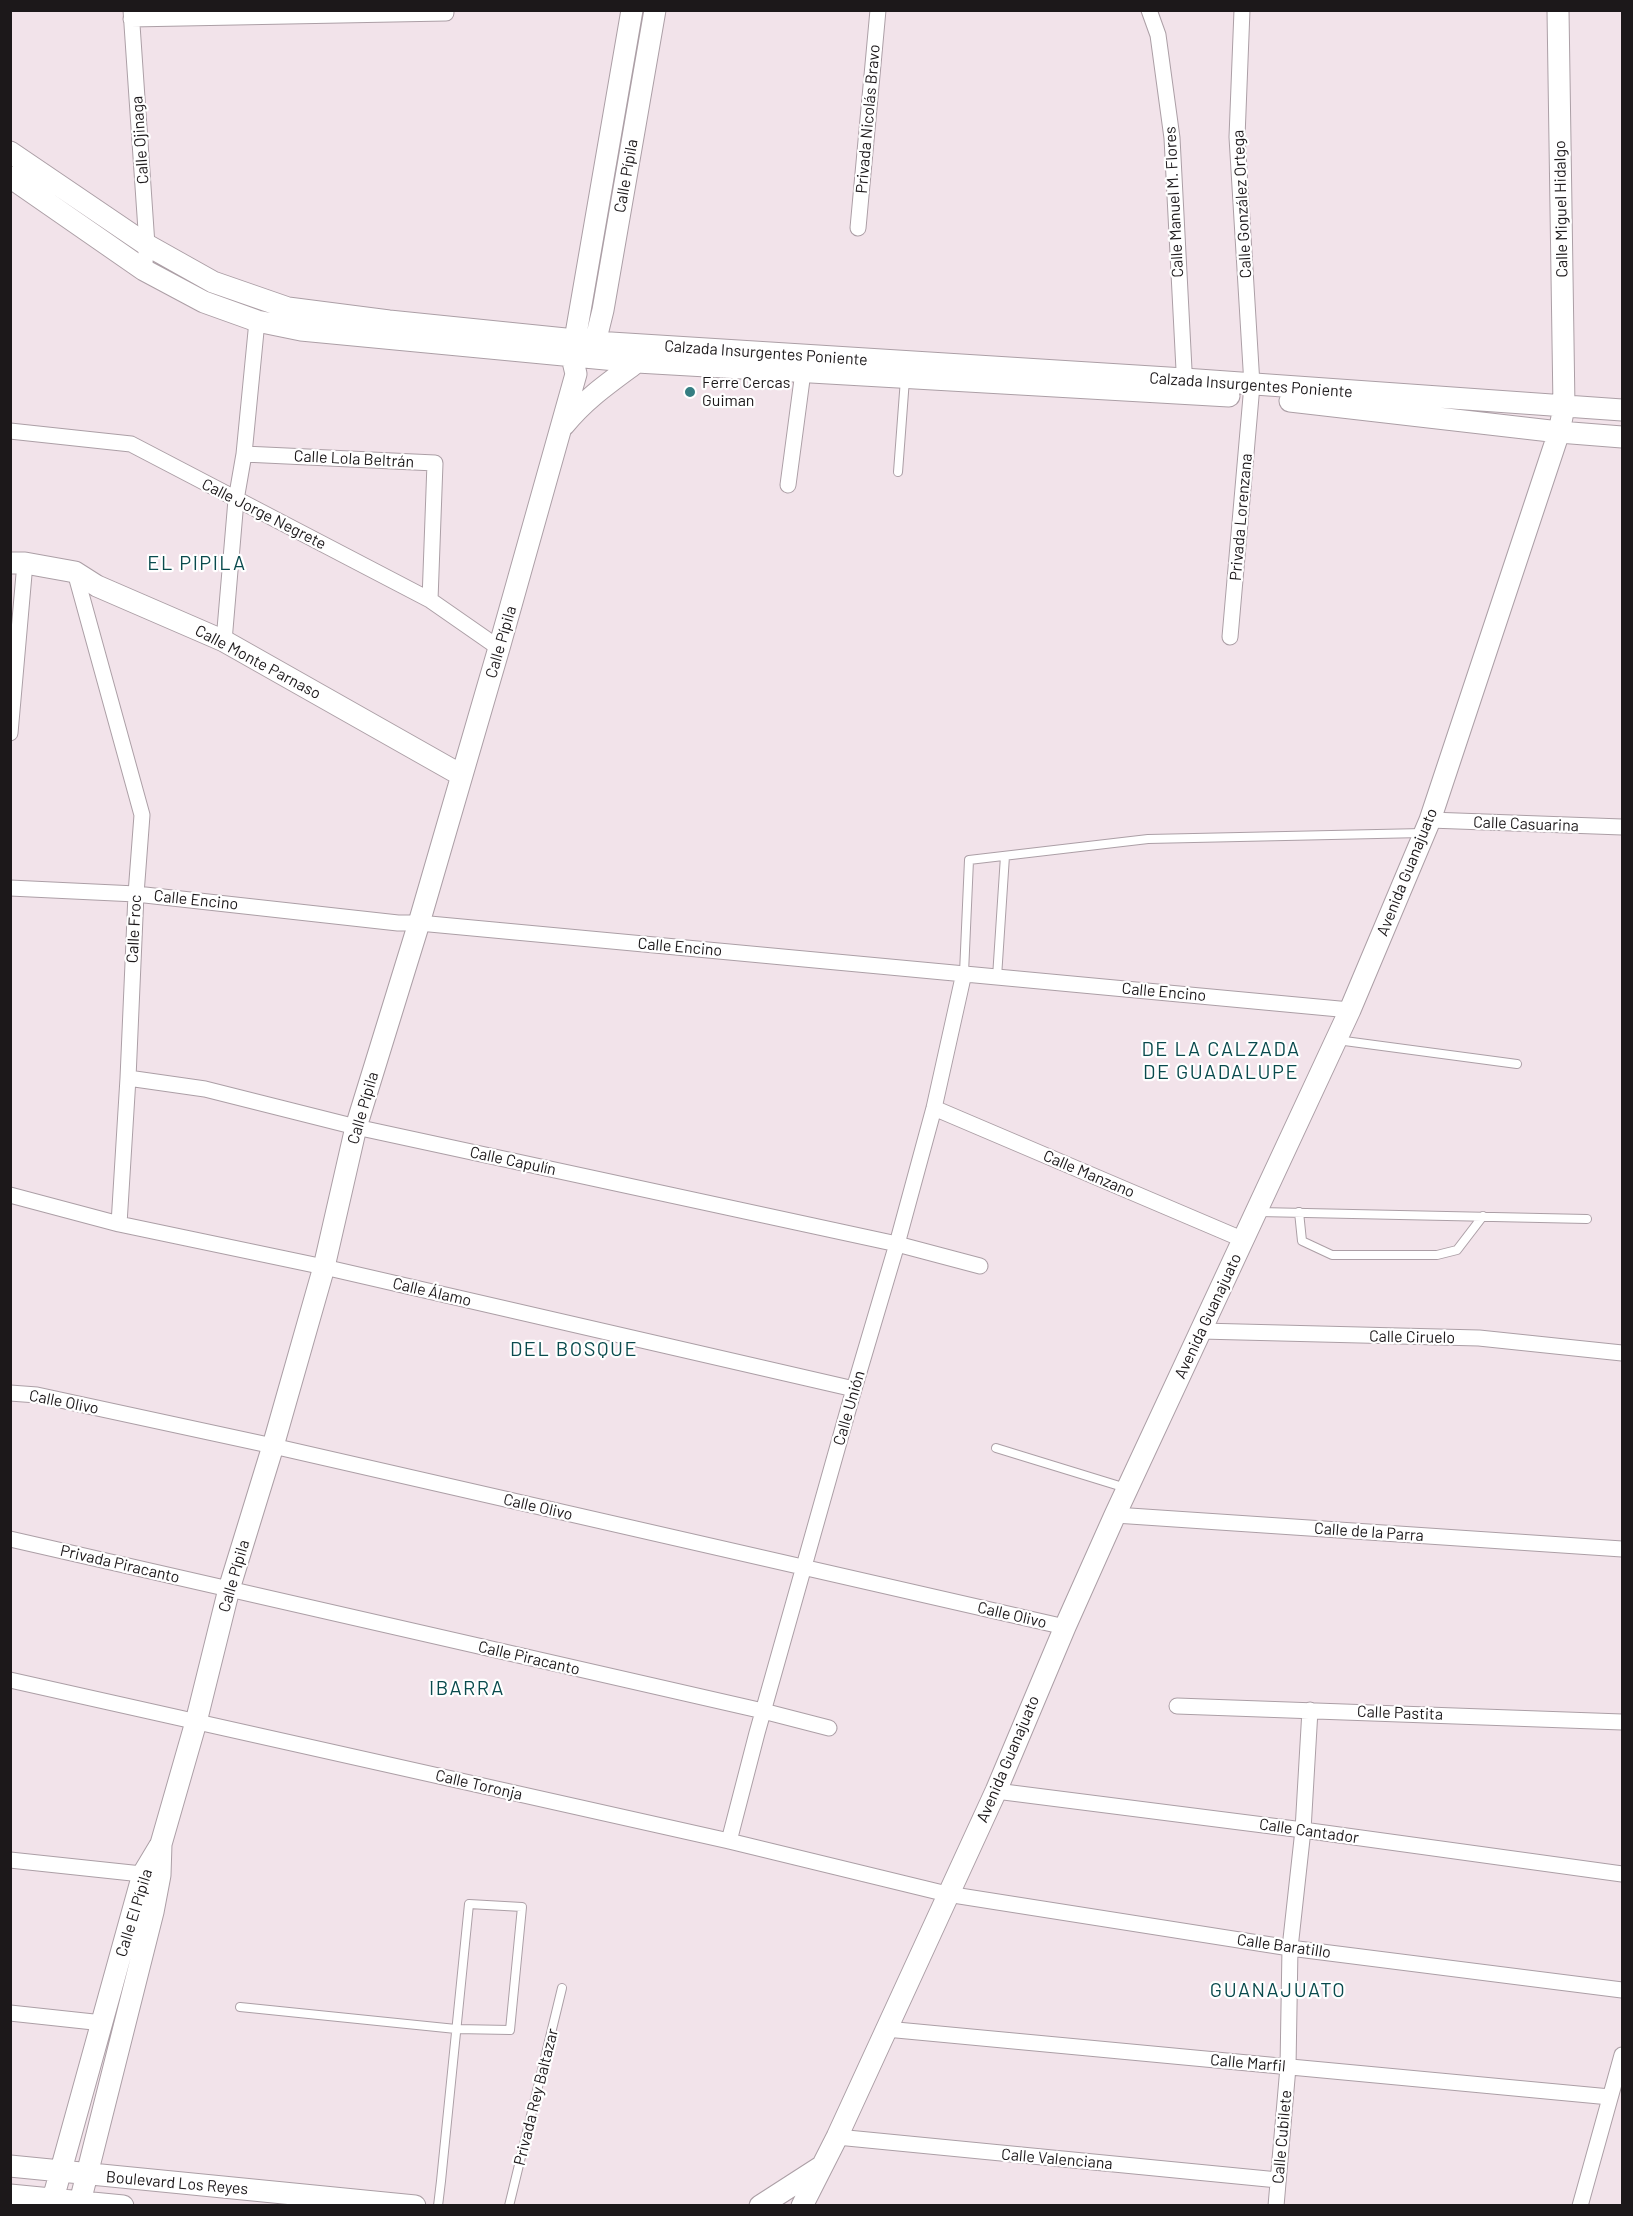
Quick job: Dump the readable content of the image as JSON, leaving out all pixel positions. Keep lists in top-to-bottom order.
{
  "streets": {
    "street": [
      "Privada Nicolás Bravo",
      "Calle Ojinaga",
      "Calle Pípila",
      "Calle Manuel M. Flores",
      "Calle González Ortega",
      "Calle Miguel Hidalgo",
      "Calzada Insurgentes Poniente",
      "Calle Lola Beltrán",
      "Calle Jorge Negrete",
      "Privada Lorenzana",
      "Calle Monte Parnaso",
      "Calle Casuarina",
      "Avenida Guanajuato",
      "Calle Encino",
      "Calle Froc",
      "Calle Capulín",
      "Calle Manzano",
      "Calle Álamo",
      "Calle Ciruelo",
      "Calle Olivo",
      "Calle Unión",
      "Calle de la Parra",
      "Privada Piracanto",
      "Calle Piracanto",
      "Calle Pastita",
      "Calle Toronja",
      "Calle Cantador",
      "Calle El Pípila",
      "Calle Baratillo",
      "Calle Marfil",
      "Calle Cubilete",
      "Calle Valenciana",
      "Boulevard Los Reyes"
    ],
    "lane": ["Privada Rey Baltazar"]
  },
  "crossings": [
    ["Calle Ojinaga", "Calzada Insurgentes Poniente"],
    ["Calle Pípila", "Calzada Insurgentes Poniente"],
    ["Calle Pípila", "Calle Jorge Negrete"],
    ["Calle Pípila", "Calle Monte Parnaso"],
    ["Calle Pípila", "Calle Encino"],
    ["Calle Pípila", "Calle Capulín"],
    ["Calle Pípila", "Calle Álamo"],
    ["Calle Pípila", "Calle Olivo"],
    ["Calle Pípila", "Privada Piracanto"],
    ["Calle Pípila", "Calle Piracanto"],
    ["Calle Pípila", "Calle Toronja"],
    ["Calle Pípila", "Calle El Pípila"],
    ["Calle Manuel M. Flores", "Calzada Insurgentes Poniente"],
    ["Calle González Ortega", "Calzada Insurgentes Poniente"],
    ["Calle González Ortega", "Privada Lorenzana"],
    ["Calle Miguel Hidalgo", "Calzada Insurgentes Poniente"],
    ["Calle Miguel Hidalgo", "Avenida Guanajuato"],
    ["Calzada Insurgentes Poniente", "Privada Lorenzana"],
    ["Calzada Insurgentes Poniente", "Avenida Guanajuato"],
    ["Calle Lola Beltrán", "Calle Jorge Negrete"],
    ["Calle Monte Parnaso", "Calle Froc"],
    ["Calle Casuarina", "Avenida Guanajuato"],
    ["Avenida Guanajuato", "Calle Encino"],
    ["Avenida Guanajuato", "Calle Manzano"],
    ["Avenida Guanajuato", "Calle Ciruelo"],
    ["Avenida Guanajuato", "Calle Olivo"],
    ["Avenida Guanajuato", "Calle de la Parra"],
    ["Avenida Guanajuato", "Calle Toronja"],
    ["Avenida Guanajuato", "Calle Cantador"],
    ["Avenida Guanajuato", "Calle Baratillo"],
    ["Avenida Guanajuato", "Calle Marfil"],
    ["Avenida Guanajuato", "Calle Valenciana"],
    ["Calle Encino", "Calle Froc"],
    ["Calle Encino", "Calle Unión"],
    ["Calle Froc", "Calle Capulín"],
    ["Calle Froc", "Calle Álamo"],
    ["Calle Capulín", "Calle Unión"],
    ["Calle Manzano", "Calle Unión"],
    ["Calle Álamo", "Calle Unión"],
    ["Calle Olivo", "Calle Unión"],
    ["Calle Unión", "Calle Piracanto"],
    ["Calle Unión", "Calle Toronja"],
    ["Privada Piracanto", "Calle Piracanto"],
    ["Calle Pastita", "Calle Cubilete"],
    ["Calle Toronja", "Calle Baratillo"],
    ["Calle Cantador", "Calle Cubilete"],
    ["Calle El Pípila", "Boulevard Los Reyes"],
    ["Calle Baratillo", "Calle Cubilete"],
    ["Calle Marfil", "Calle Cubilete"],
    ["Calle Cubilete", "Calle Valenciana"]
  ],
  "districts": [
    "EL PIPILA",
    "DE LA CALZADA DE GUADALUPE",
    "DEL BOSQUE",
    "IBARRA",
    "GUANAJUATO"
  ],
  "places": ["Ferre Cercas Guiman"]
}
